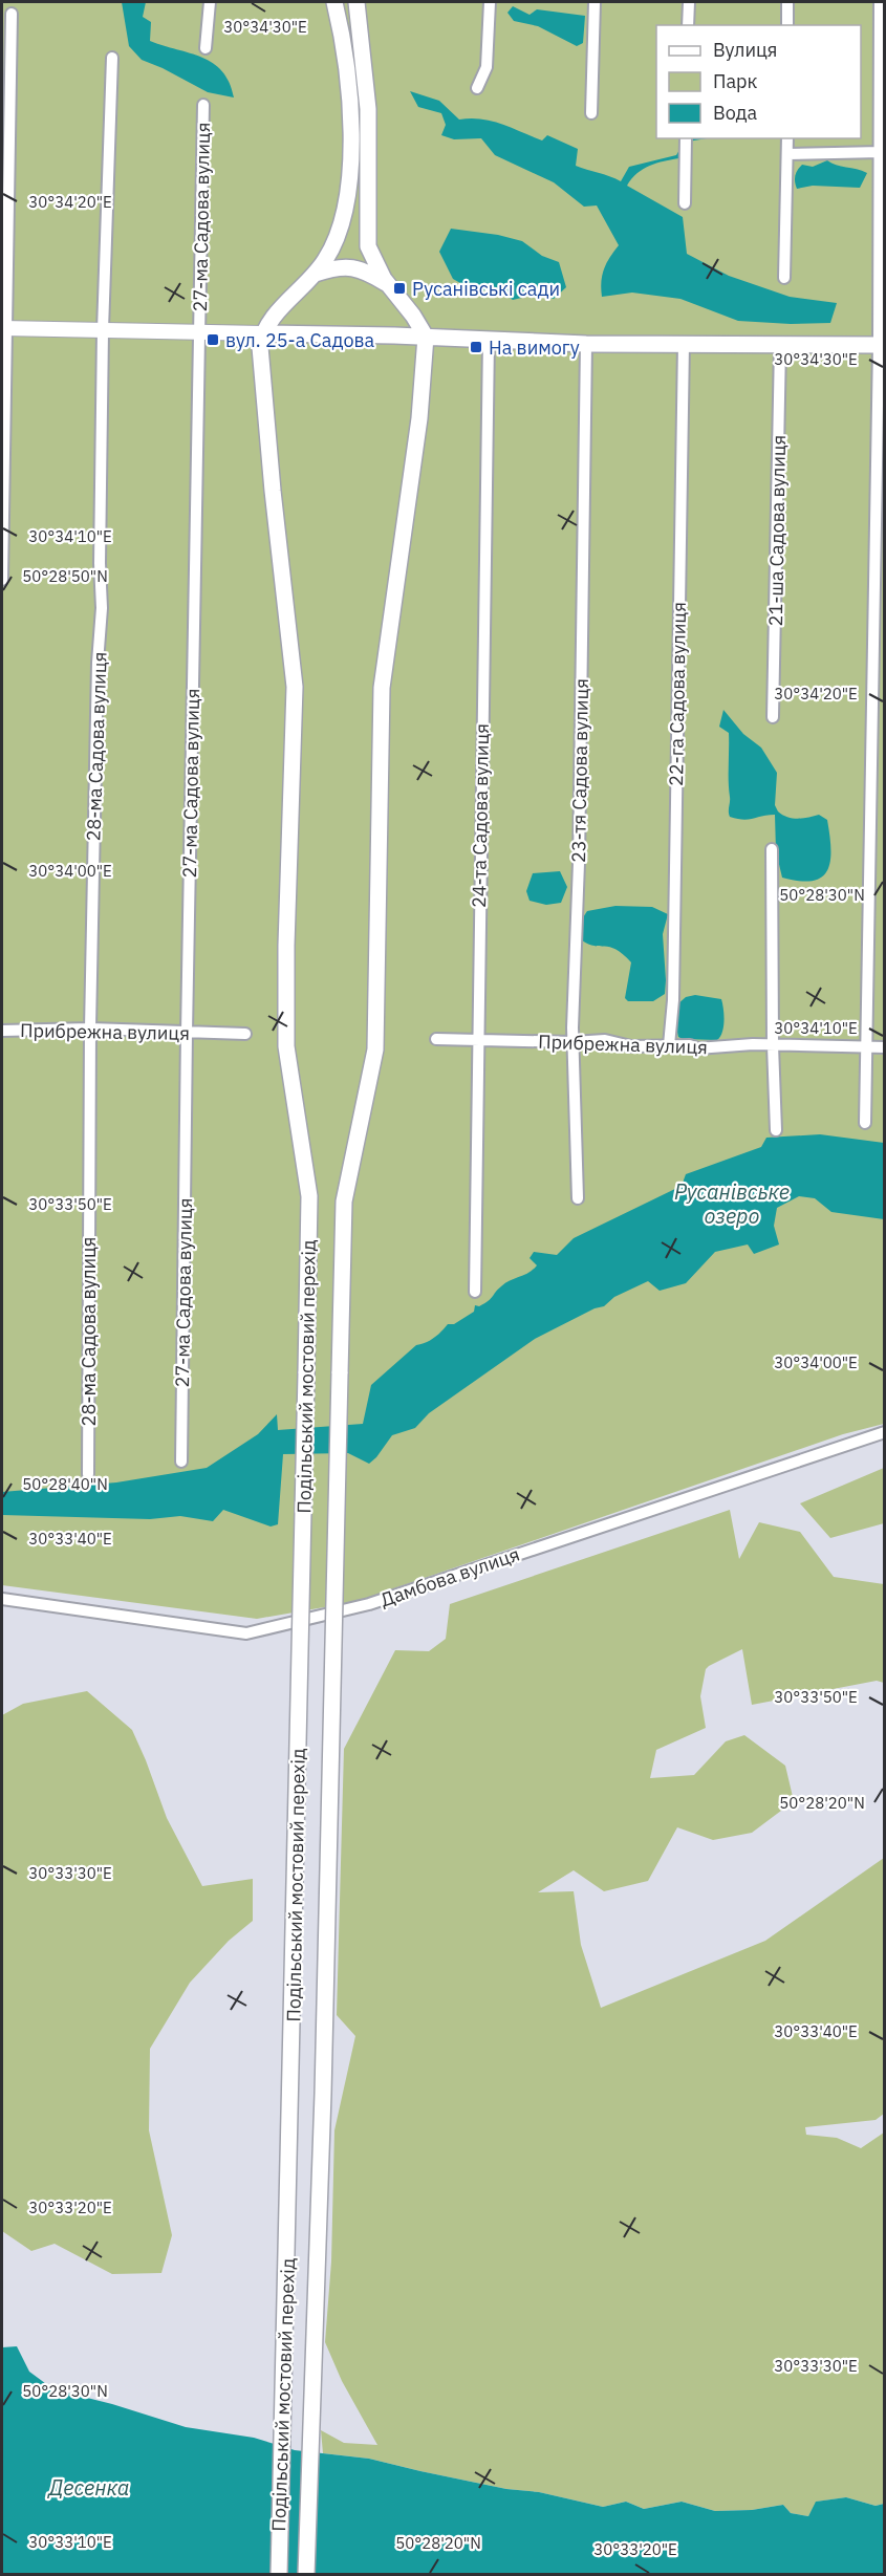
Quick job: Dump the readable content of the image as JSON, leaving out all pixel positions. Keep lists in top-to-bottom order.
{
  "streets": {
    "main road": ["Подільський мостовий перехід"],
    "street": [
      "27-ма Садова вулиця",
      "21-ша Садова вулиця",
      "22-га Садова вулиця",
      "28-ма Садова вулиця",
      "23-тя Садова вулиця",
      "24-та Садова вулиця",
      "Прибрежна вулиця",
      "Дамбова вулиця"
    ]
  },
  "crossings": [
    ["27-ма Садова вулиця", "Прибрежна вулиця"],
    ["22-га Садова вулиця", "Прибрежна вулиця"],
    ["28-ма Садова вулиця", "Прибрежна вулиця"],
    ["23-тя Садова вулиця", "Прибрежна вулиця"],
    ["24-та Садова вулиця", "Прибрежна вулиця"]
  ],
  "water": ["Русанівське озеро", "Десенка"],
  "places": {
    "transit": ["Русанівські сади", "вул. 25-а Садова", "На вимогу"]
  },
  "legend": ["Вулиця", "Парк", "Вода"],
  "coordinates": [
    "30°34'30\"E",
    "30°34'20\"E",
    "30°34'10\"E",
    "50°28'50\"N",
    "30°34'00\"E",
    "50°28'30\"N",
    "30°33'50\"E",
    "50°28'40\"N",
    "30°33'40\"E",
    "50°28'20\"N",
    "30°33'30\"E",
    "30°33'20\"E",
    "30°33'10\"E"
  ]
}
